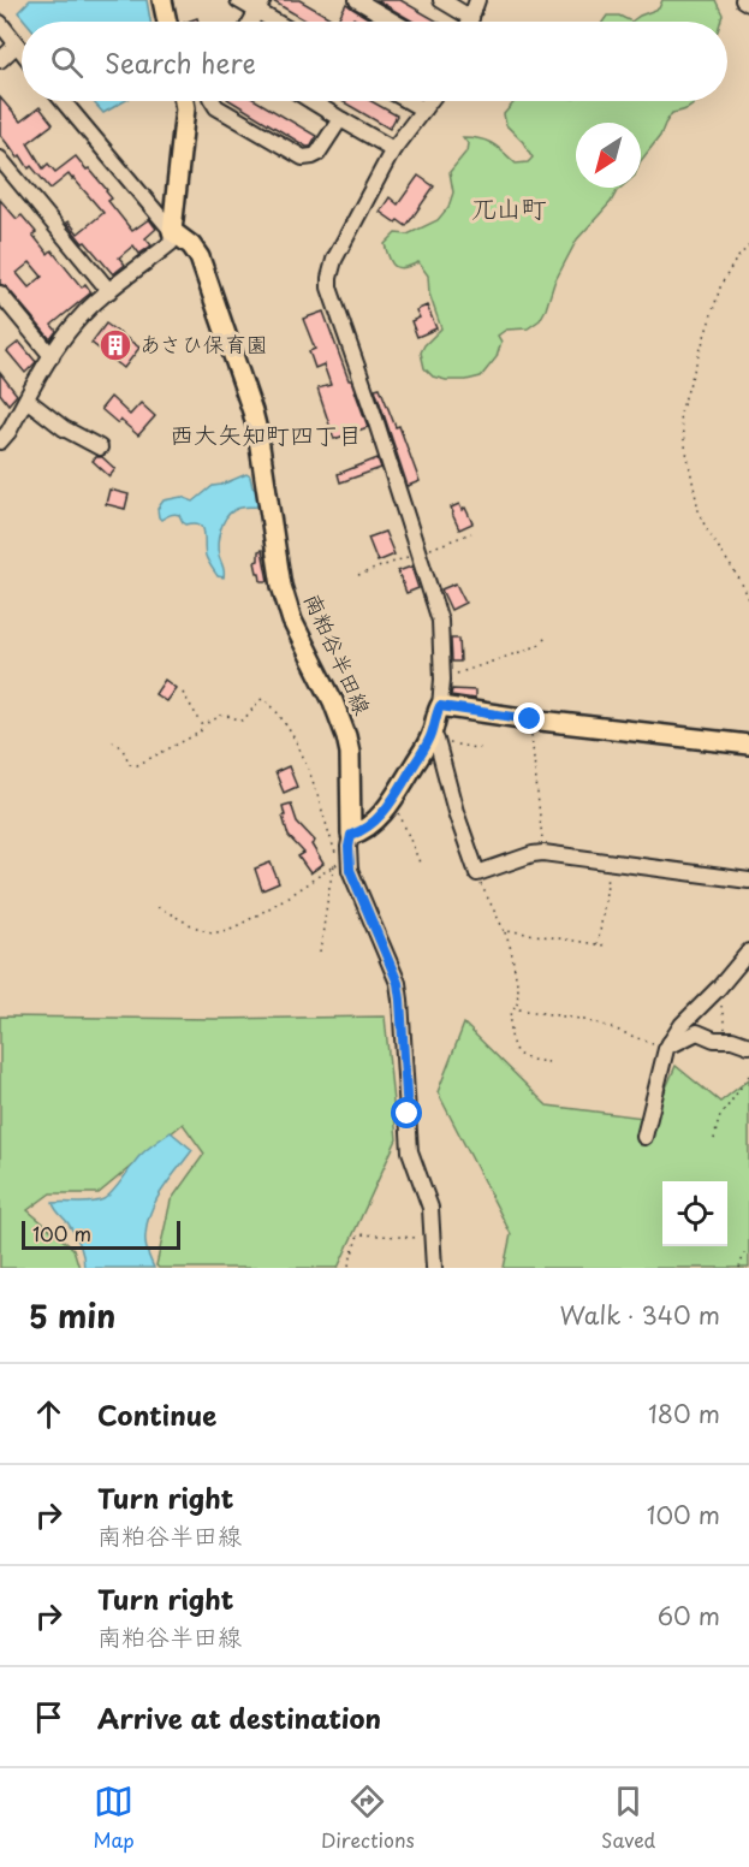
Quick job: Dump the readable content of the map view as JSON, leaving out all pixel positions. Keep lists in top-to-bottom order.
{
  "streets": {
    "main road": ["南粕谷半田線"]
  },
  "districts": ["兀山町", "西大矢知町四丁目"],
  "places": {
    "building": ["あさひ保育園"]
  },
  "scale_bar": "100 m",
  "north": "bottom left",
  "page": {
    "search": "Search here",
    "scale": "100 m",
    "heading": ["5 min", "Walk · 340 m"],
    "list": [
      ["Continue", "180 m"],
      ["Turn right", "南粕谷半田線", "100 m"],
      ["Turn right", "南粕谷半田線", "60 m"],
      "Arrive at destination"
    ],
    "nav": ["Map", "Directions", "Saved"]
  }
}
